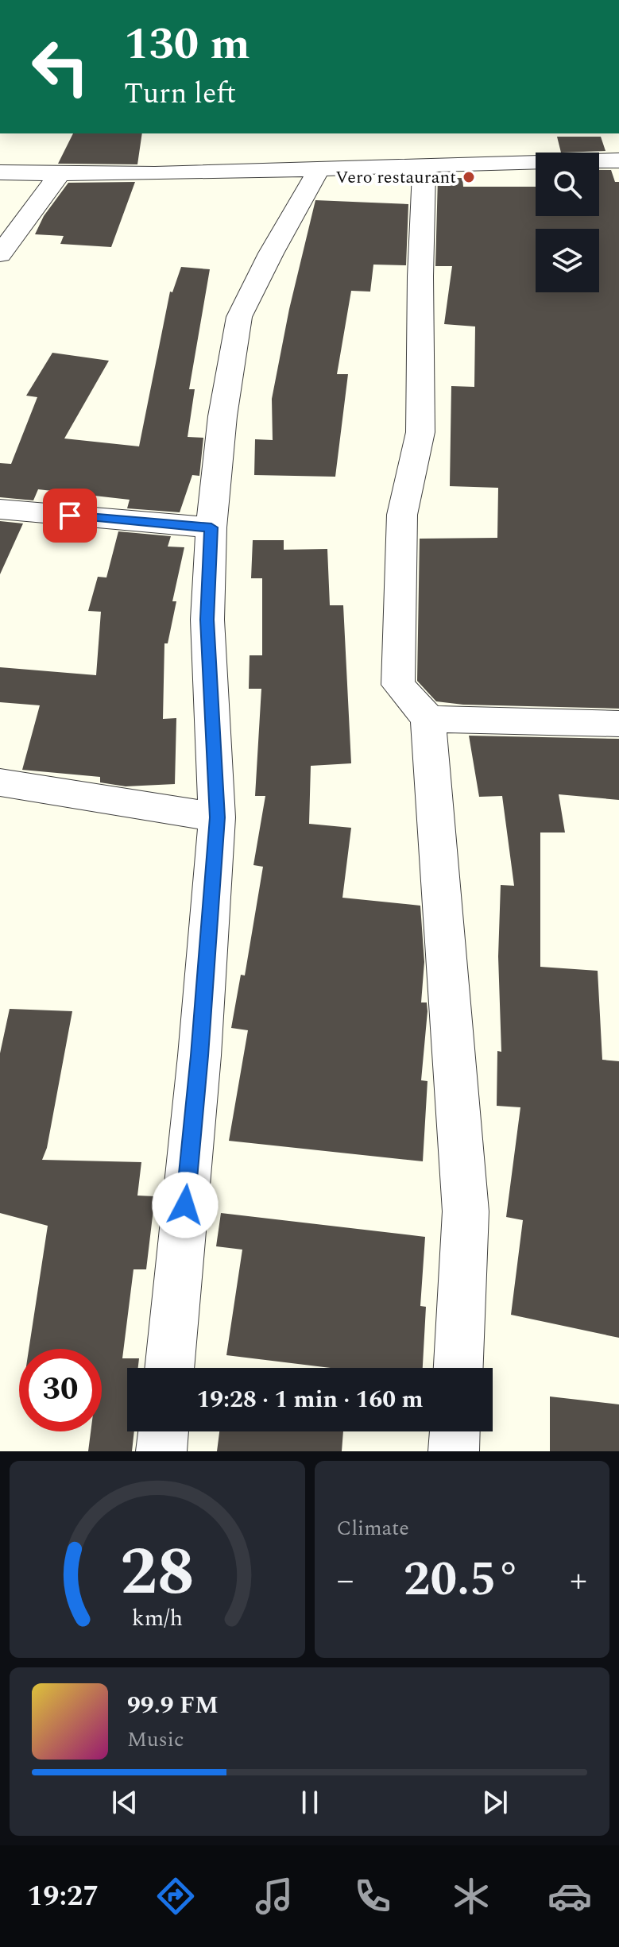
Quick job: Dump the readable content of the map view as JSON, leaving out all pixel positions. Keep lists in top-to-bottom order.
{
  "places": ["Vero restaurant"],
  "page": {
    "turn": ["130 m", "Turn left"],
    "limit": "30",
    "trip": "19:28 · 1 min · 160 m",
    "tile": "Climate",
    "heat": ["−", "20.5°", "+"],
    "song": ["99.9 FM", "Music"],
    "tabs": "19:27",
    "gauge": ["28", "km/h"]
  }
}
